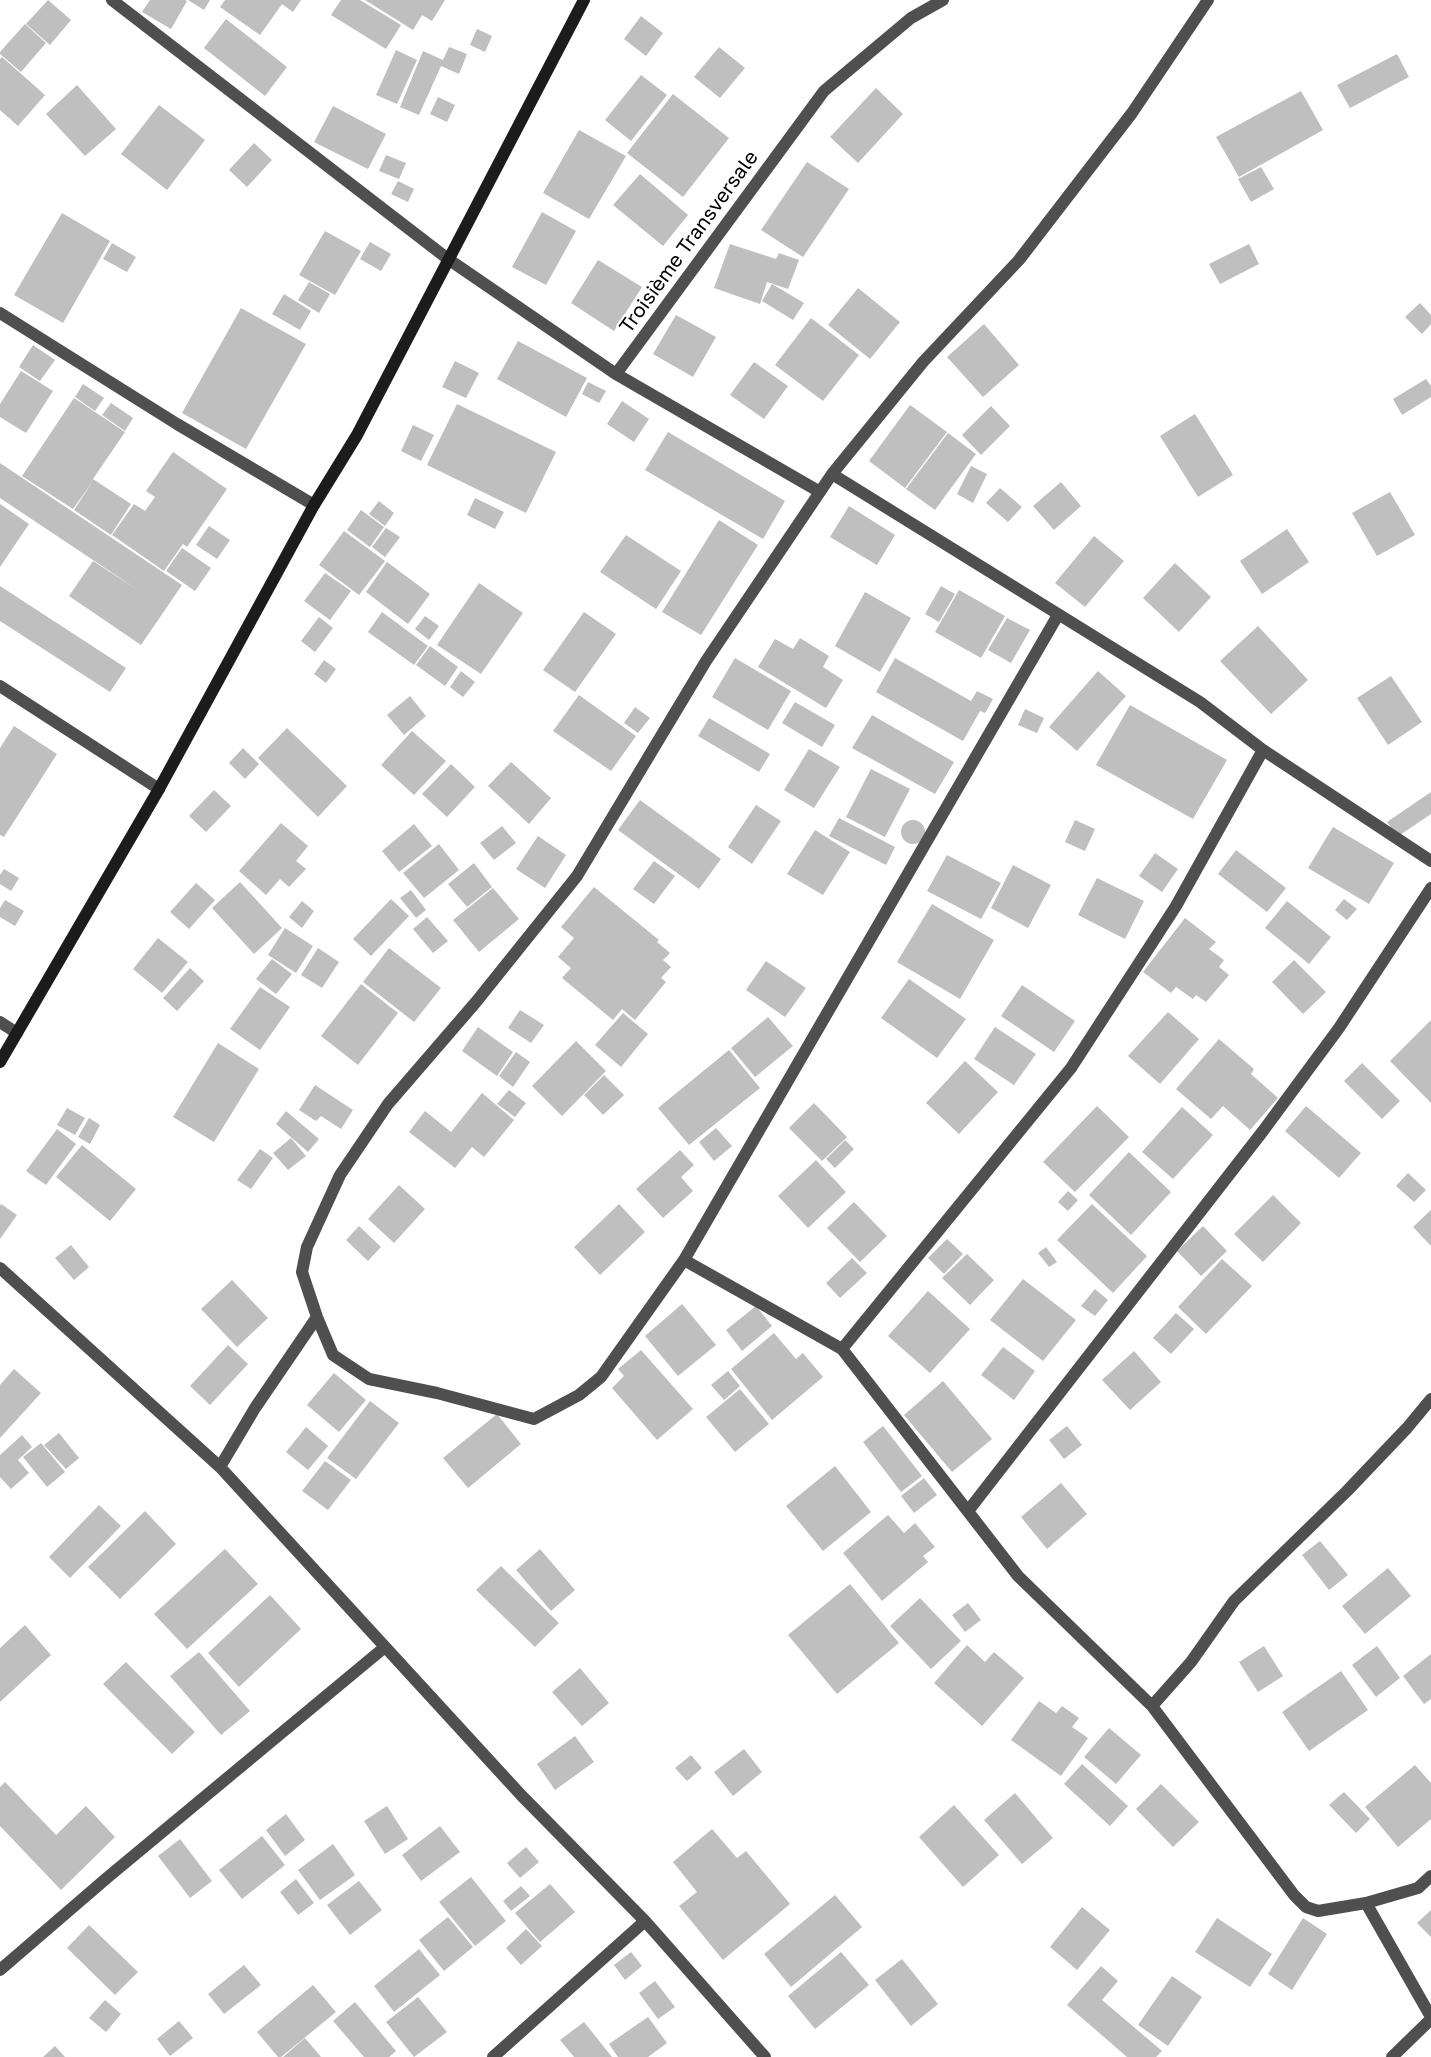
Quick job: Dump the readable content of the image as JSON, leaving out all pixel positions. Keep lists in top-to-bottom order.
{
  "streets": {
    "street": ["Troisième Transversale"]
  }
}
